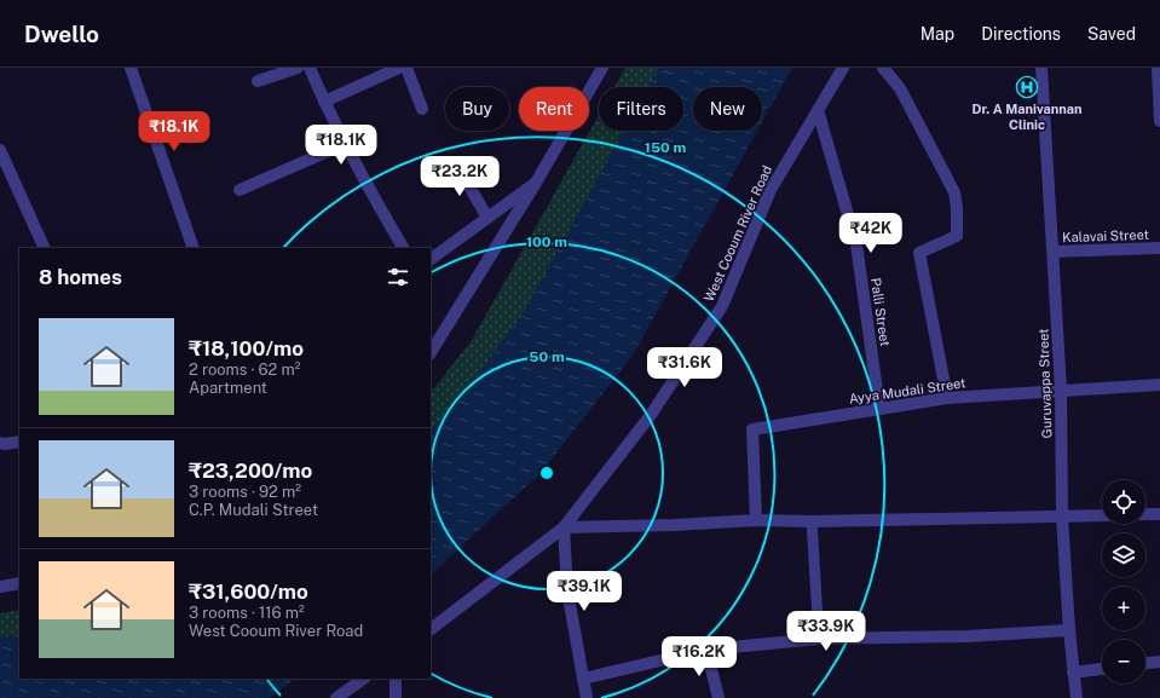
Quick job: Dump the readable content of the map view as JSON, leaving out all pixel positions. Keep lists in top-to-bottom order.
{
  "streets": {
    "street": [
      "West Cooum River Road",
      "Kalavai Street",
      "Palli Street",
      "Guruvappa Street",
      "Ayya Mudali Street"
    ]
  },
  "crossings": [
    ["West Cooum River Road", "Palli Street"],
    ["Kalavai Street", "Guruvappa Street"],
    ["Palli Street", "Ayya Mudali Street"],
    ["Guruvappa Street", "Ayya Mudali Street"]
  ],
  "places": {
    "hospital": ["Dr. A Manivannan Clinic"]
  },
  "page": {
    "header": "Dwello",
    "nav": ["Map", "Directions", "Saved"],
    "chip": [
      "Buy",
      "Rent",
      "Filters",
      "New"
    ],
    "price": [
      "₹18.1K",
      "₹18.1K",
      "₹23.2K",
      "₹42K",
      "₹31.6K",
      "₹39.1K",
      "₹33.9K",
      "₹16.2K"
    ],
    "heading": "8 homes",
    "list": [
      {
        "name": "₹18,100/mo",
        "note": "2 rooms · 62 m² · Apartment"
      },
      {
        "name": "₹23,200/mo",
        "note": "3 rooms · 92 m² · C.P. Mudali Street"
      },
      {
        "name": "₹31,600/mo",
        "note": "3 rooms · 116 m² · West Cooum River Road"
      }
    ],
    "map_buttons": ["+", "−"]
  },
  "rings": ["150 m", "100 m", "50 m"]
}
